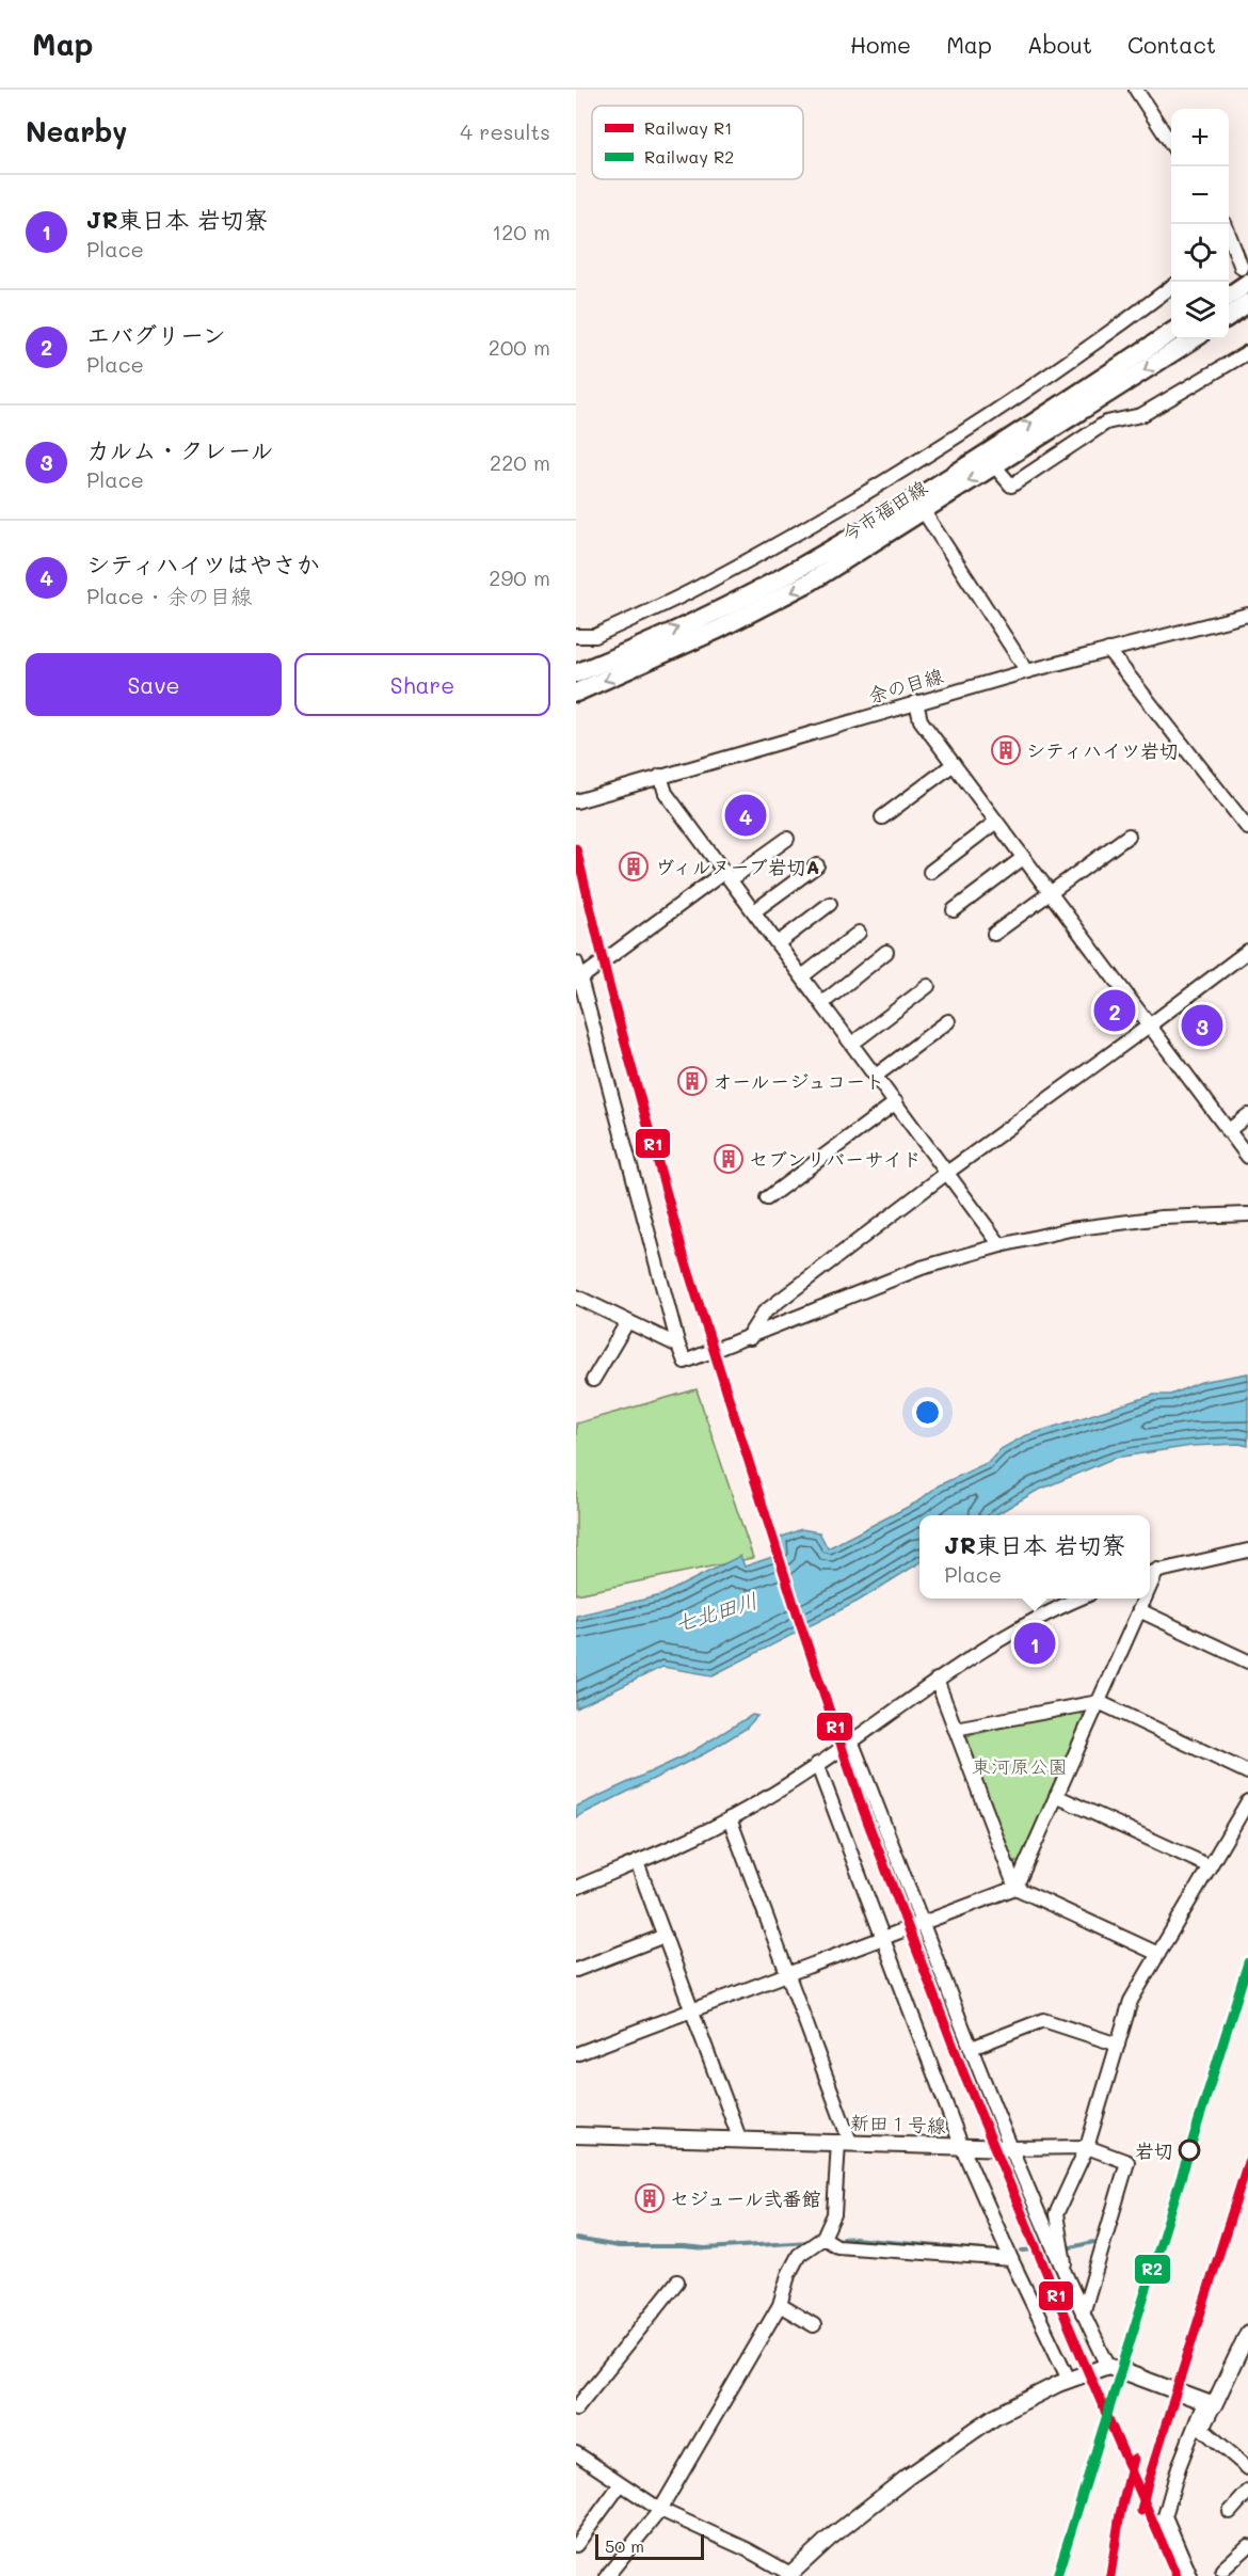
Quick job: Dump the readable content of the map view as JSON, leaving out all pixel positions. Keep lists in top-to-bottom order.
{
  "streets": {
    "main road": ["今市福田線"],
    "street": ["余の目線", "新田１号線"]
  },
  "water": ["七北田川"],
  "parks": ["東河原公園"],
  "places": {
    "building": [
      "シティハイツ岩切",
      "ヴィルヌーブ岩切A",
      "オールージュコート",
      "セブンリバーサイド",
      "セジュール弐番館"
    ],
    "other": ["岩切"]
  },
  "lines": ["rail line R1", "rail line R2"],
  "legend": ["Railway R1", "Railway R2"],
  "scale_bar": "50 m",
  "page": {
    "header": "Map",
    "nav": [
      "Home",
      "Map",
      "About",
      "Contact"
    ],
    "heading": ["Nearby", "4 results"],
    "map_buttons": ["+", "−"],
    "list": [
      {
        "mark": "1",
        "name": "JR東日本 岩切寮",
        "note": "Place",
        "value": "120 m"
      },
      {
        "mark": "2",
        "name": "エバグリーン",
        "note": "Place",
        "value": "200 m"
      },
      {
        "mark": "3",
        "name": "カルム・クレール",
        "note": "Place",
        "value": "220 m"
      },
      {
        "mark": "4",
        "name": "シティハイツはやさか",
        "note": "Place · 余の目線",
        "value": "290 m"
      }
    ],
    "buttons": ["Save", "Share"],
    "pins": [
      "4",
      "2",
      "3",
      "1"
    ],
    "popup": ["JR東日本 岩切寮", "Place"],
    "scale": "50 m"
  }
}
